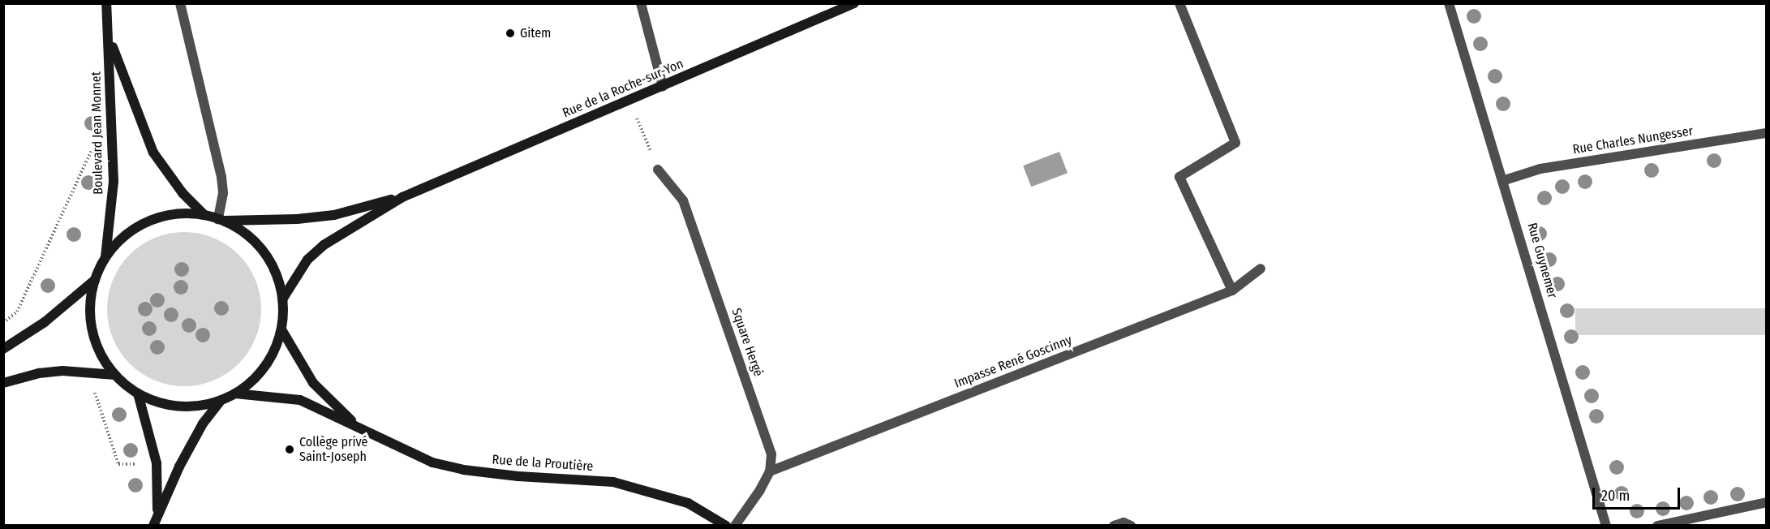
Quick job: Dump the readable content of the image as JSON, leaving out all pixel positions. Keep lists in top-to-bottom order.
{
  "streets": {
    "main road": ["Rue de la Roche-sur-Yon", "Boulevard Jean Monnet", "Rue de la Proutière"],
    "street": [
      "Rue Charles Nungesser",
      "Rue Guynemer",
      "Square Hergé",
      "Impasse René Goscinny"
    ]
  },
  "crossings": [
    ["Rue Charles Nungesser", "Rue Guynemer"],
    ["Square Hergé", "Impasse René Goscinny"]
  ],
  "places": ["Gitem", "Collège privé Saint-Joseph"],
  "scale_bar": "20 m"
}
